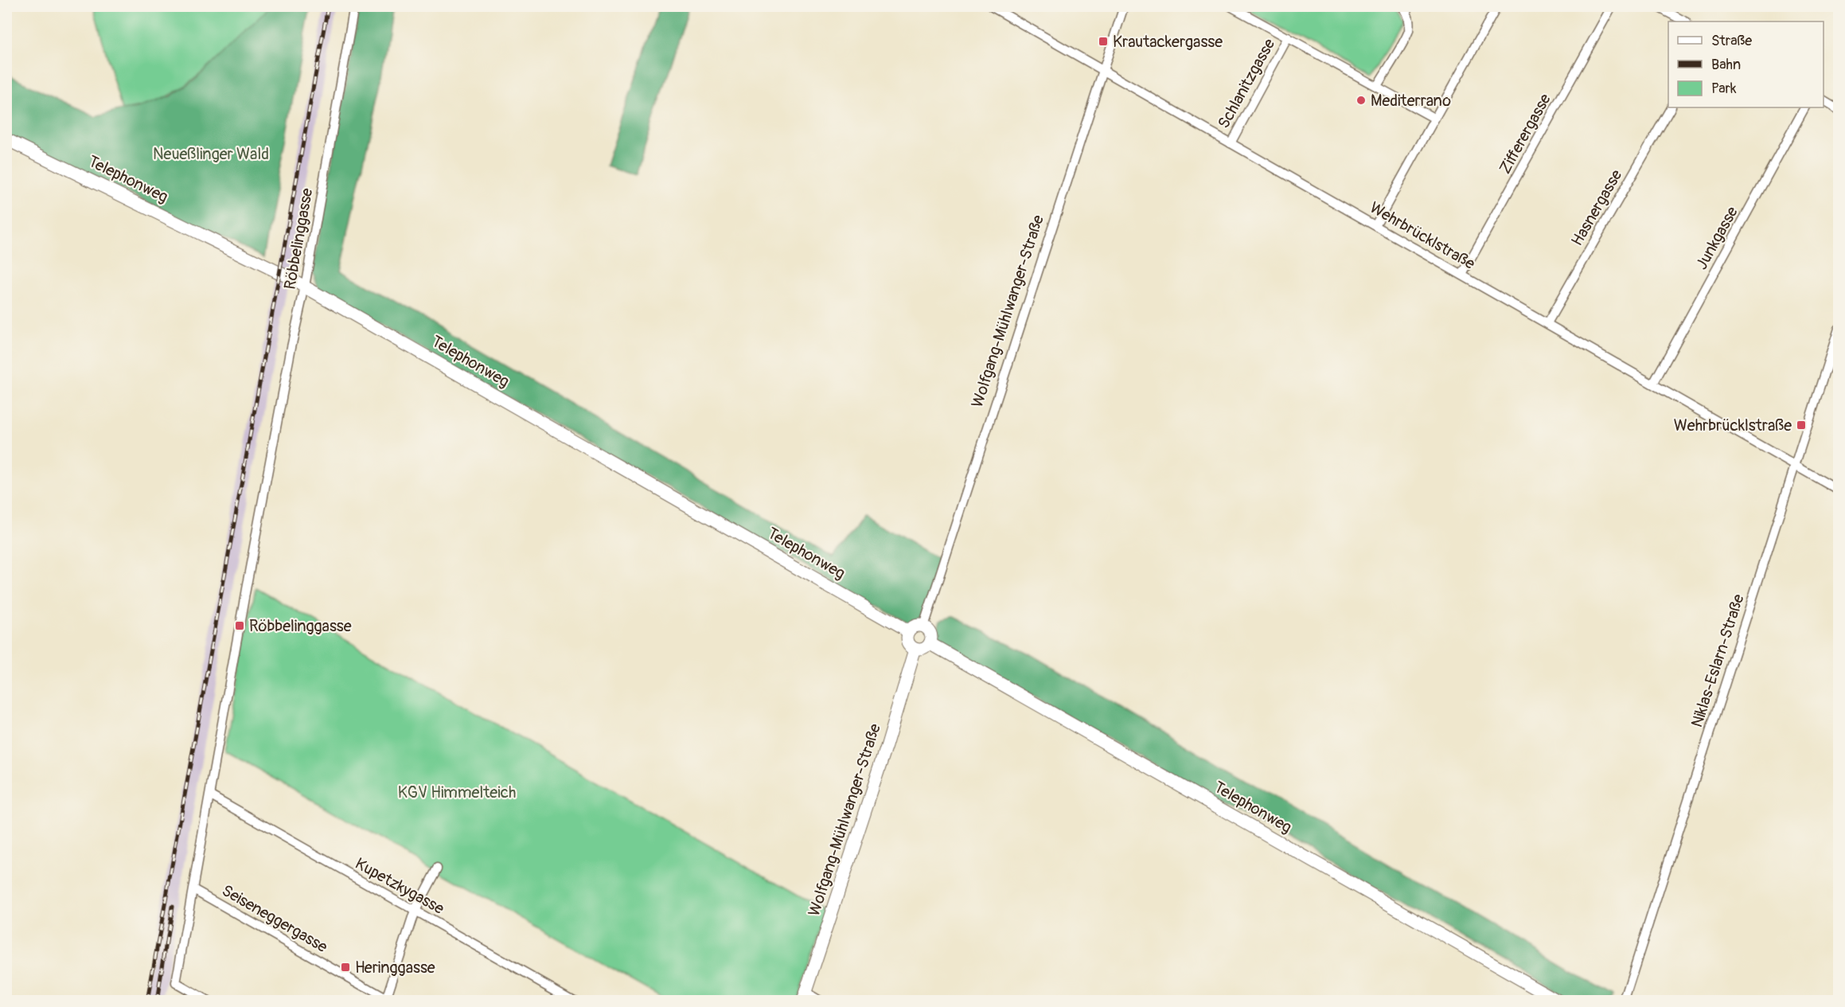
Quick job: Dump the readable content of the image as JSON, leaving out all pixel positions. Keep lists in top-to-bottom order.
{
  "streets": {
    "street": [
      "Schlanitzgasse",
      "Zifferergasse",
      "Telephonweg",
      "Hasnergasse",
      "Wehrbrücklstraße",
      "Junkgasse",
      "Röbbelinggasse",
      "Wolfgang-Mühlwanger-Straße",
      "Niklas-Eslarn-Straße",
      "Kupetzkygasse",
      "Seiseneggergasse"
    ]
  },
  "crossings": [
    ["Schlanitzgasse", "Wehrbrücklstraße"],
    ["Zifferergasse", "Wehrbrücklstraße"],
    ["Telephonweg", "Röbbelinggasse"],
    ["Telephonweg", "Wolfgang-Mühlwanger-Straße"],
    ["Hasnergasse", "Wehrbrücklstraße"],
    ["Wehrbrücklstraße", "Junkgasse"],
    ["Wehrbrücklstraße", "Wolfgang-Mühlwanger-Straße"],
    ["Wehrbrücklstraße", "Niklas-Eslarn-Straße"],
    ["Röbbelinggasse", "Kupetzkygasse"],
    ["Röbbelinggasse", "Seiseneggergasse"]
  ],
  "parks": ["Neueßlinger Wald", "KGV Himmelteich"],
  "places": {
    "transit": [
      "Krautackergasse",
      "Wehrbrücklstraße",
      "Röbbelinggasse",
      "Heringgasse"
    ],
    "other": ["Mediterrano"]
  },
  "legend": ["Straße", "Bahn", "Park"]
}
